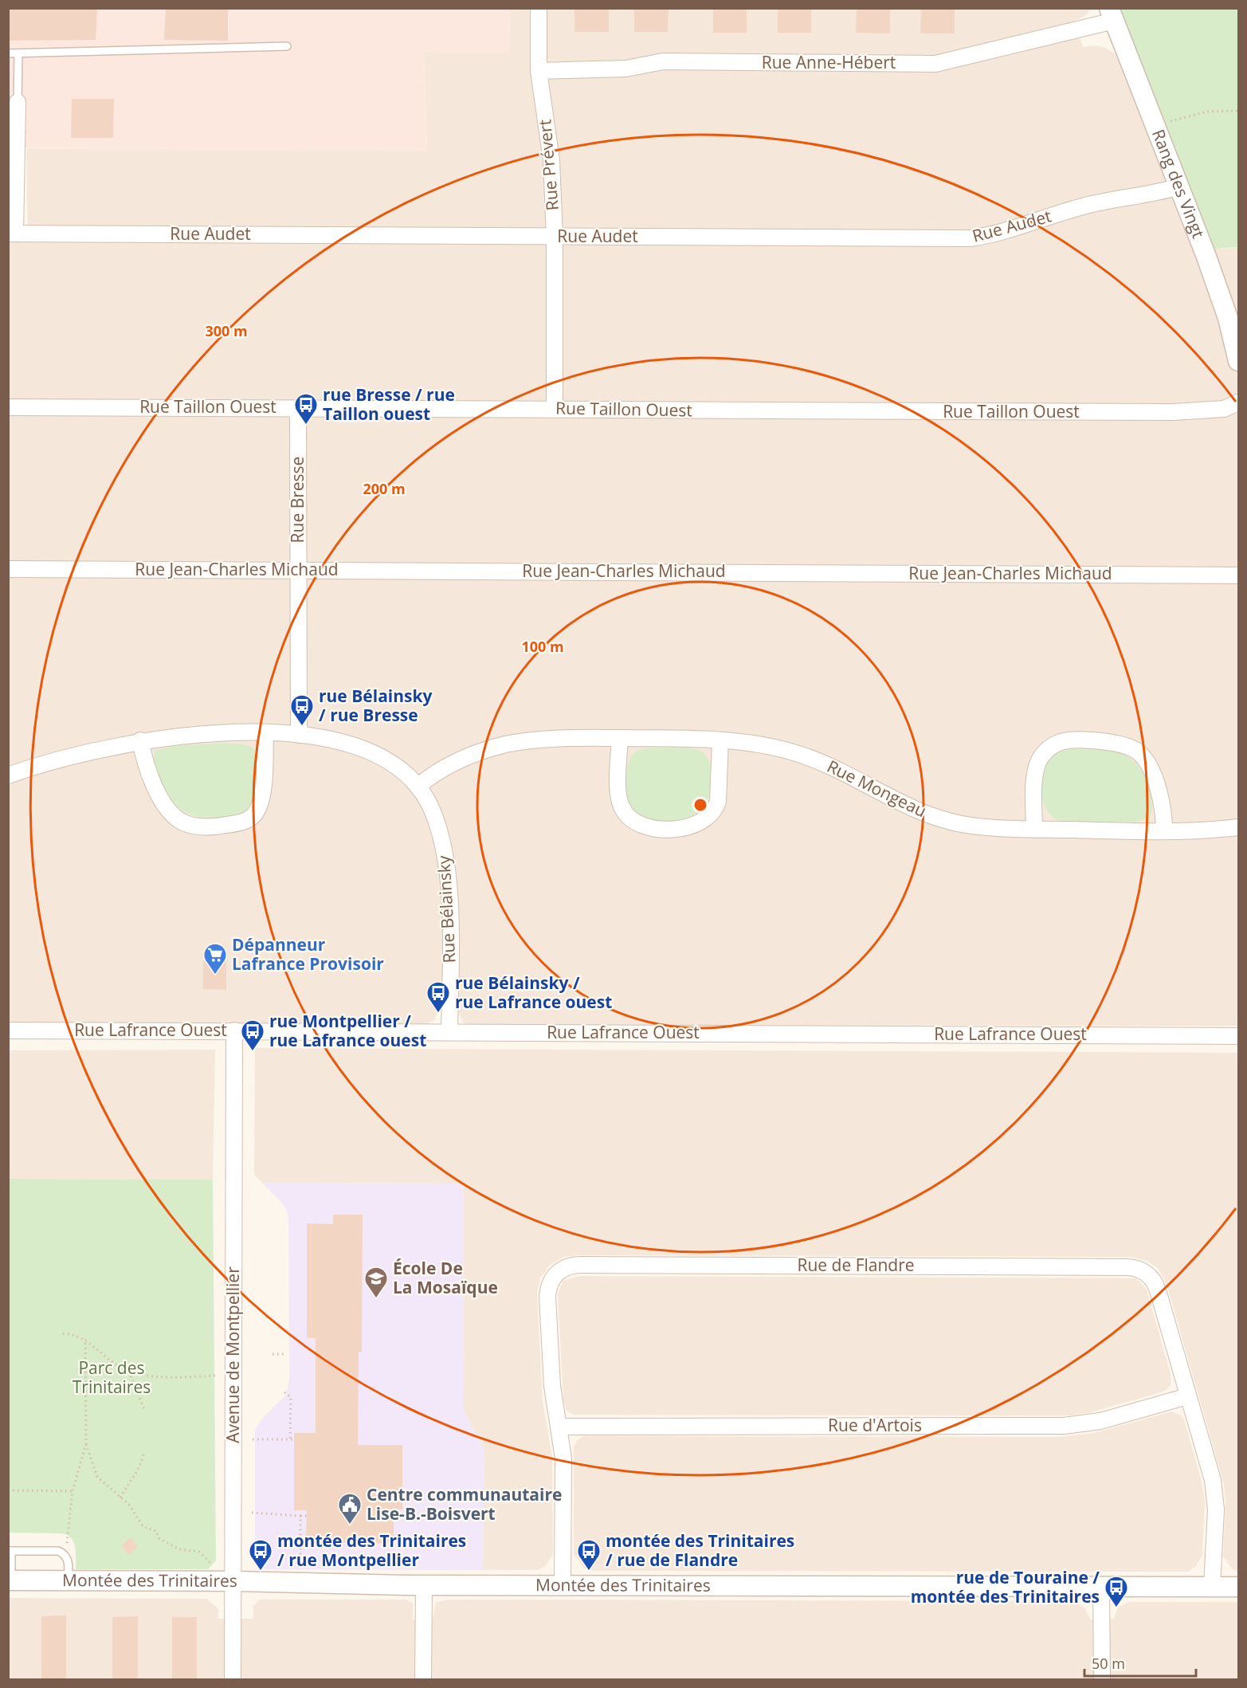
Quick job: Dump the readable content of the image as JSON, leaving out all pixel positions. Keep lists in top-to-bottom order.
{
  "streets": {
    "street": [
      "Rue Anne-Hébert",
      "Rue Prévert",
      "Rang des Vingt",
      "Rue Audet",
      "Rue Taillon Ouest",
      "Rue Bresse",
      "Rue Jean-Charles Michaud",
      "Rue Mongeau",
      "Rue Bélainsky",
      "Rue Lafrance Ouest",
      "Rue de Flandre",
      "Avenue de Montpellier",
      "Rue d'Artois",
      "Montée des Trinitaires"
    ]
  },
  "crossings": [
    ["Rue Anne-Hébert", "Rue Prévert"],
    ["Rue Anne-Hébert", "Rang des Vingt"],
    ["Rue Prévert", "Rue Audet"],
    ["Rue Prévert", "Rue Taillon Ouest"],
    ["Rang des Vingt", "Rue Audet"],
    ["Rue Taillon Ouest", "Rue Bresse"],
    ["Rue Bresse", "Rue Jean-Charles Michaud"],
    ["Rue Bresse", "Rue Bélainsky"],
    ["Rue Mongeau", "Rue Bélainsky"],
    ["Rue Bélainsky", "Rue Lafrance Ouest"],
    ["Rue Lafrance Ouest", "Avenue de Montpellier"],
    ["Rue de Flandre", "Rue d'Artois"],
    ["Rue de Flandre", "Montée des Trinitaires"],
    ["Avenue de Montpellier", "Montée des Trinitaires"]
  ],
  "parks": ["Parc des Trinitaires"],
  "places": {
    "bus stop": [
      "rue Bresse / rue Taillon ouest",
      "rue Bélainsky / rue Bresse",
      "rue Bélainsky / rue Lafrance ouest",
      "rue Montpellier / rue Lafrance ouest",
      "montée des Trinitaires / rue Montpellier",
      "montée des Trinitaires / rue de Flandre",
      "rue de Touraine / montée des Trinitaires"
    ],
    "supermarket": ["Dépanneur Lafrance Provisoir"],
    "school or university": ["École De La Mosaïque"],
    "public building": ["Centre communautaire Lise-B.-Boisvert"]
  },
  "scale_bar": "50 m",
  "rings": ["300 m", "200 m", "100 m"]
}
